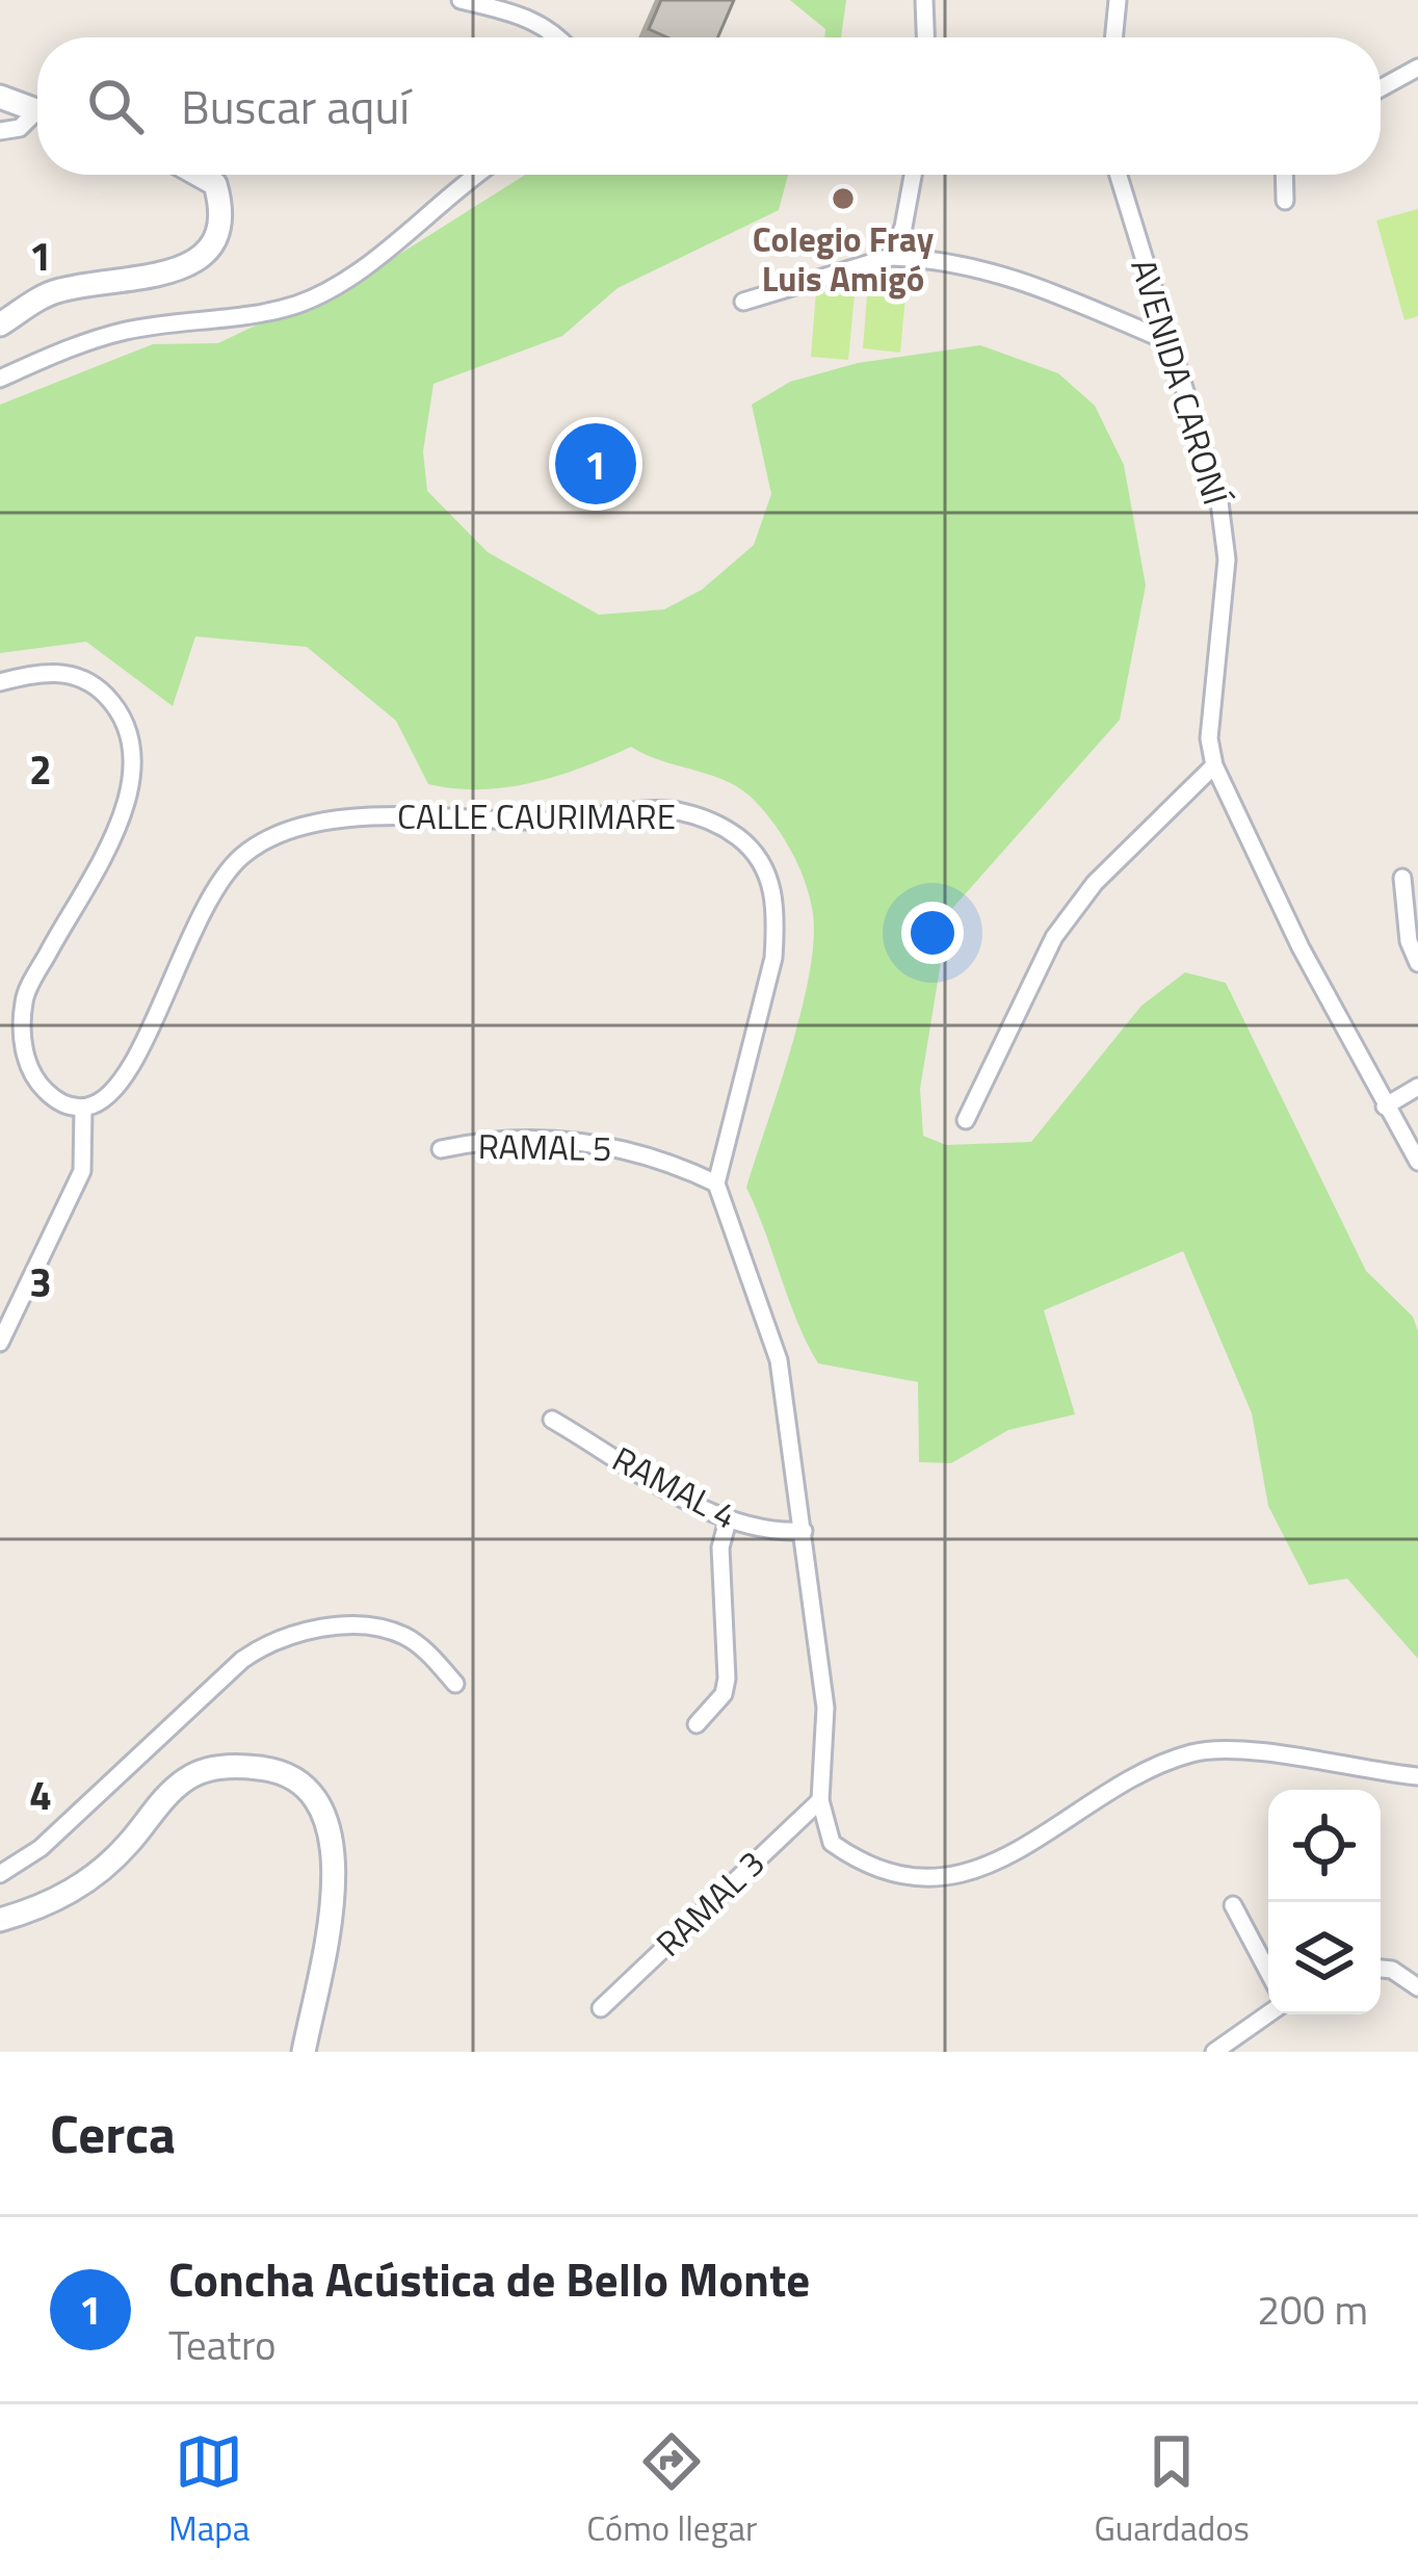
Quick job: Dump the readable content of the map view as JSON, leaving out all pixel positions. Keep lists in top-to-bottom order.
{
  "streets": {
    "street": [
      "AVENIDA CARONÍ",
      "CALLE CAURIMARE",
      "RAMAL 5",
      "RAMAL 4",
      "RAMAL 3"
    ]
  },
  "crossings": [
    ["CALLE CAURIMARE", "RAMAL 5"]
  ],
  "places": ["Colegio Fray Luis Amigó"],
  "page": {
    "search": "Buscar aquí",
    "pins": "1",
    "heading": "Cerca",
    "list": [
      {
        "mark": "1",
        "name": "Concha Acústica de Bello Monte",
        "note": "Teatro",
        "value": "200 m"
      }
    ],
    "nav": ["Mapa", "Cómo llegar", "Guardados"]
  },
  "grid": {
    "rows": [
      "1",
      "2",
      "3",
      "4"
    ]
  }
}
